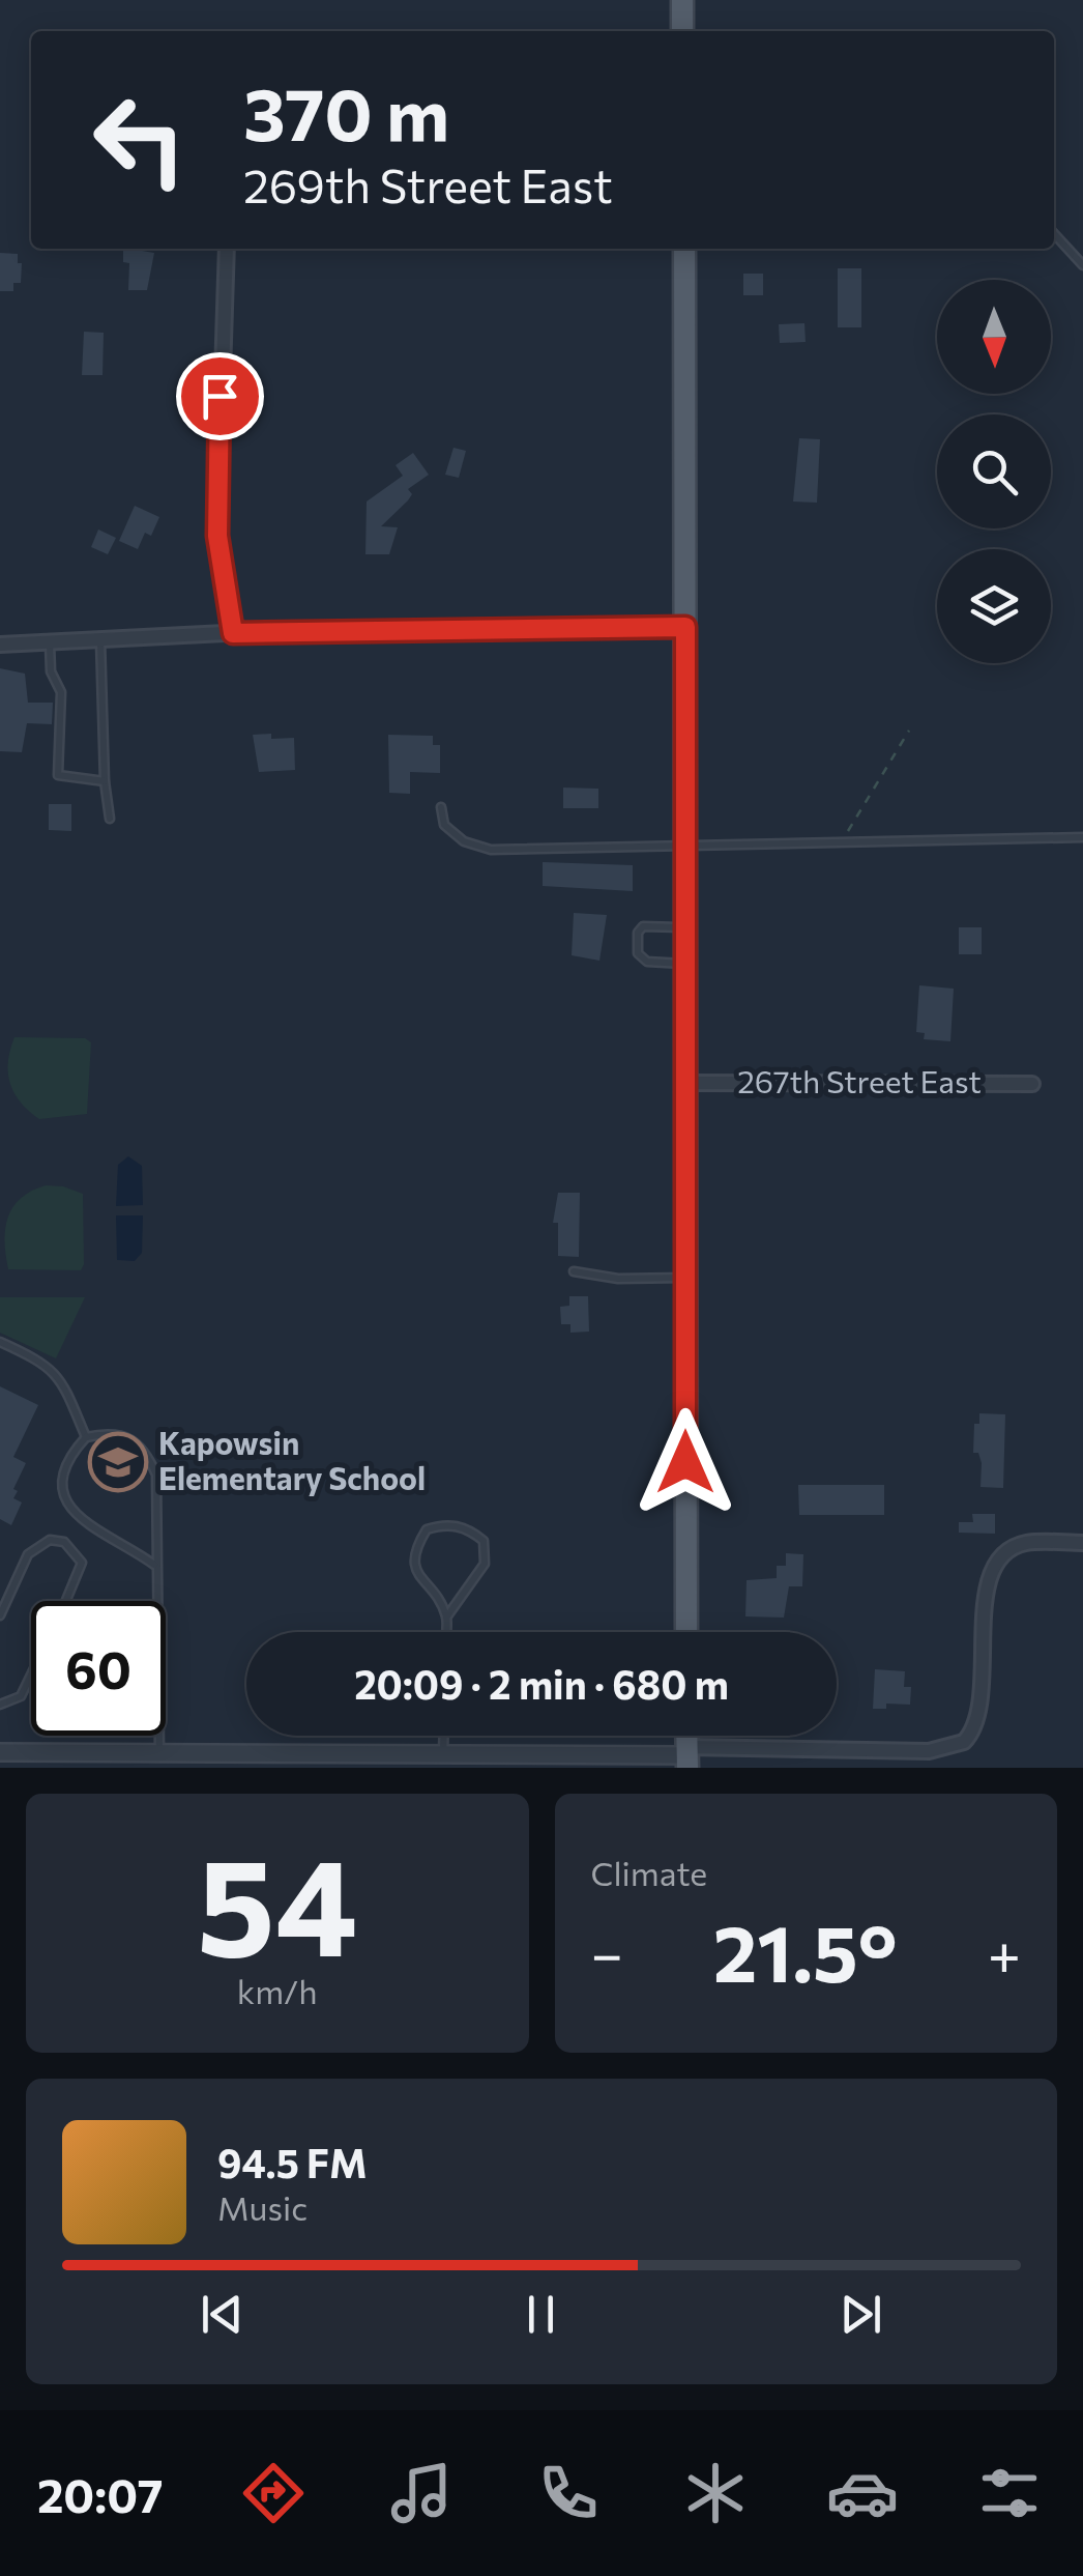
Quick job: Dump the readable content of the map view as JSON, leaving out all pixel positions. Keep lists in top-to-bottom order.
{
  "streets": {
    "street": ["267th Street East"]
  },
  "places": {
    "school or university": ["Kapowsin Elementary School"]
  },
  "north": "bottom",
  "page": {
    "turn": ["370 m", "269th Street East"],
    "limit": "60",
    "trip": "20:09 · 2 min · 680 m",
    "tile": [
      ["54", "km/h"],
      "Climate"
    ],
    "heat": ["−", "21.5°", "+"],
    "song": ["94.5 FM", "Music"],
    "tabs": "20:07"
  }
}
